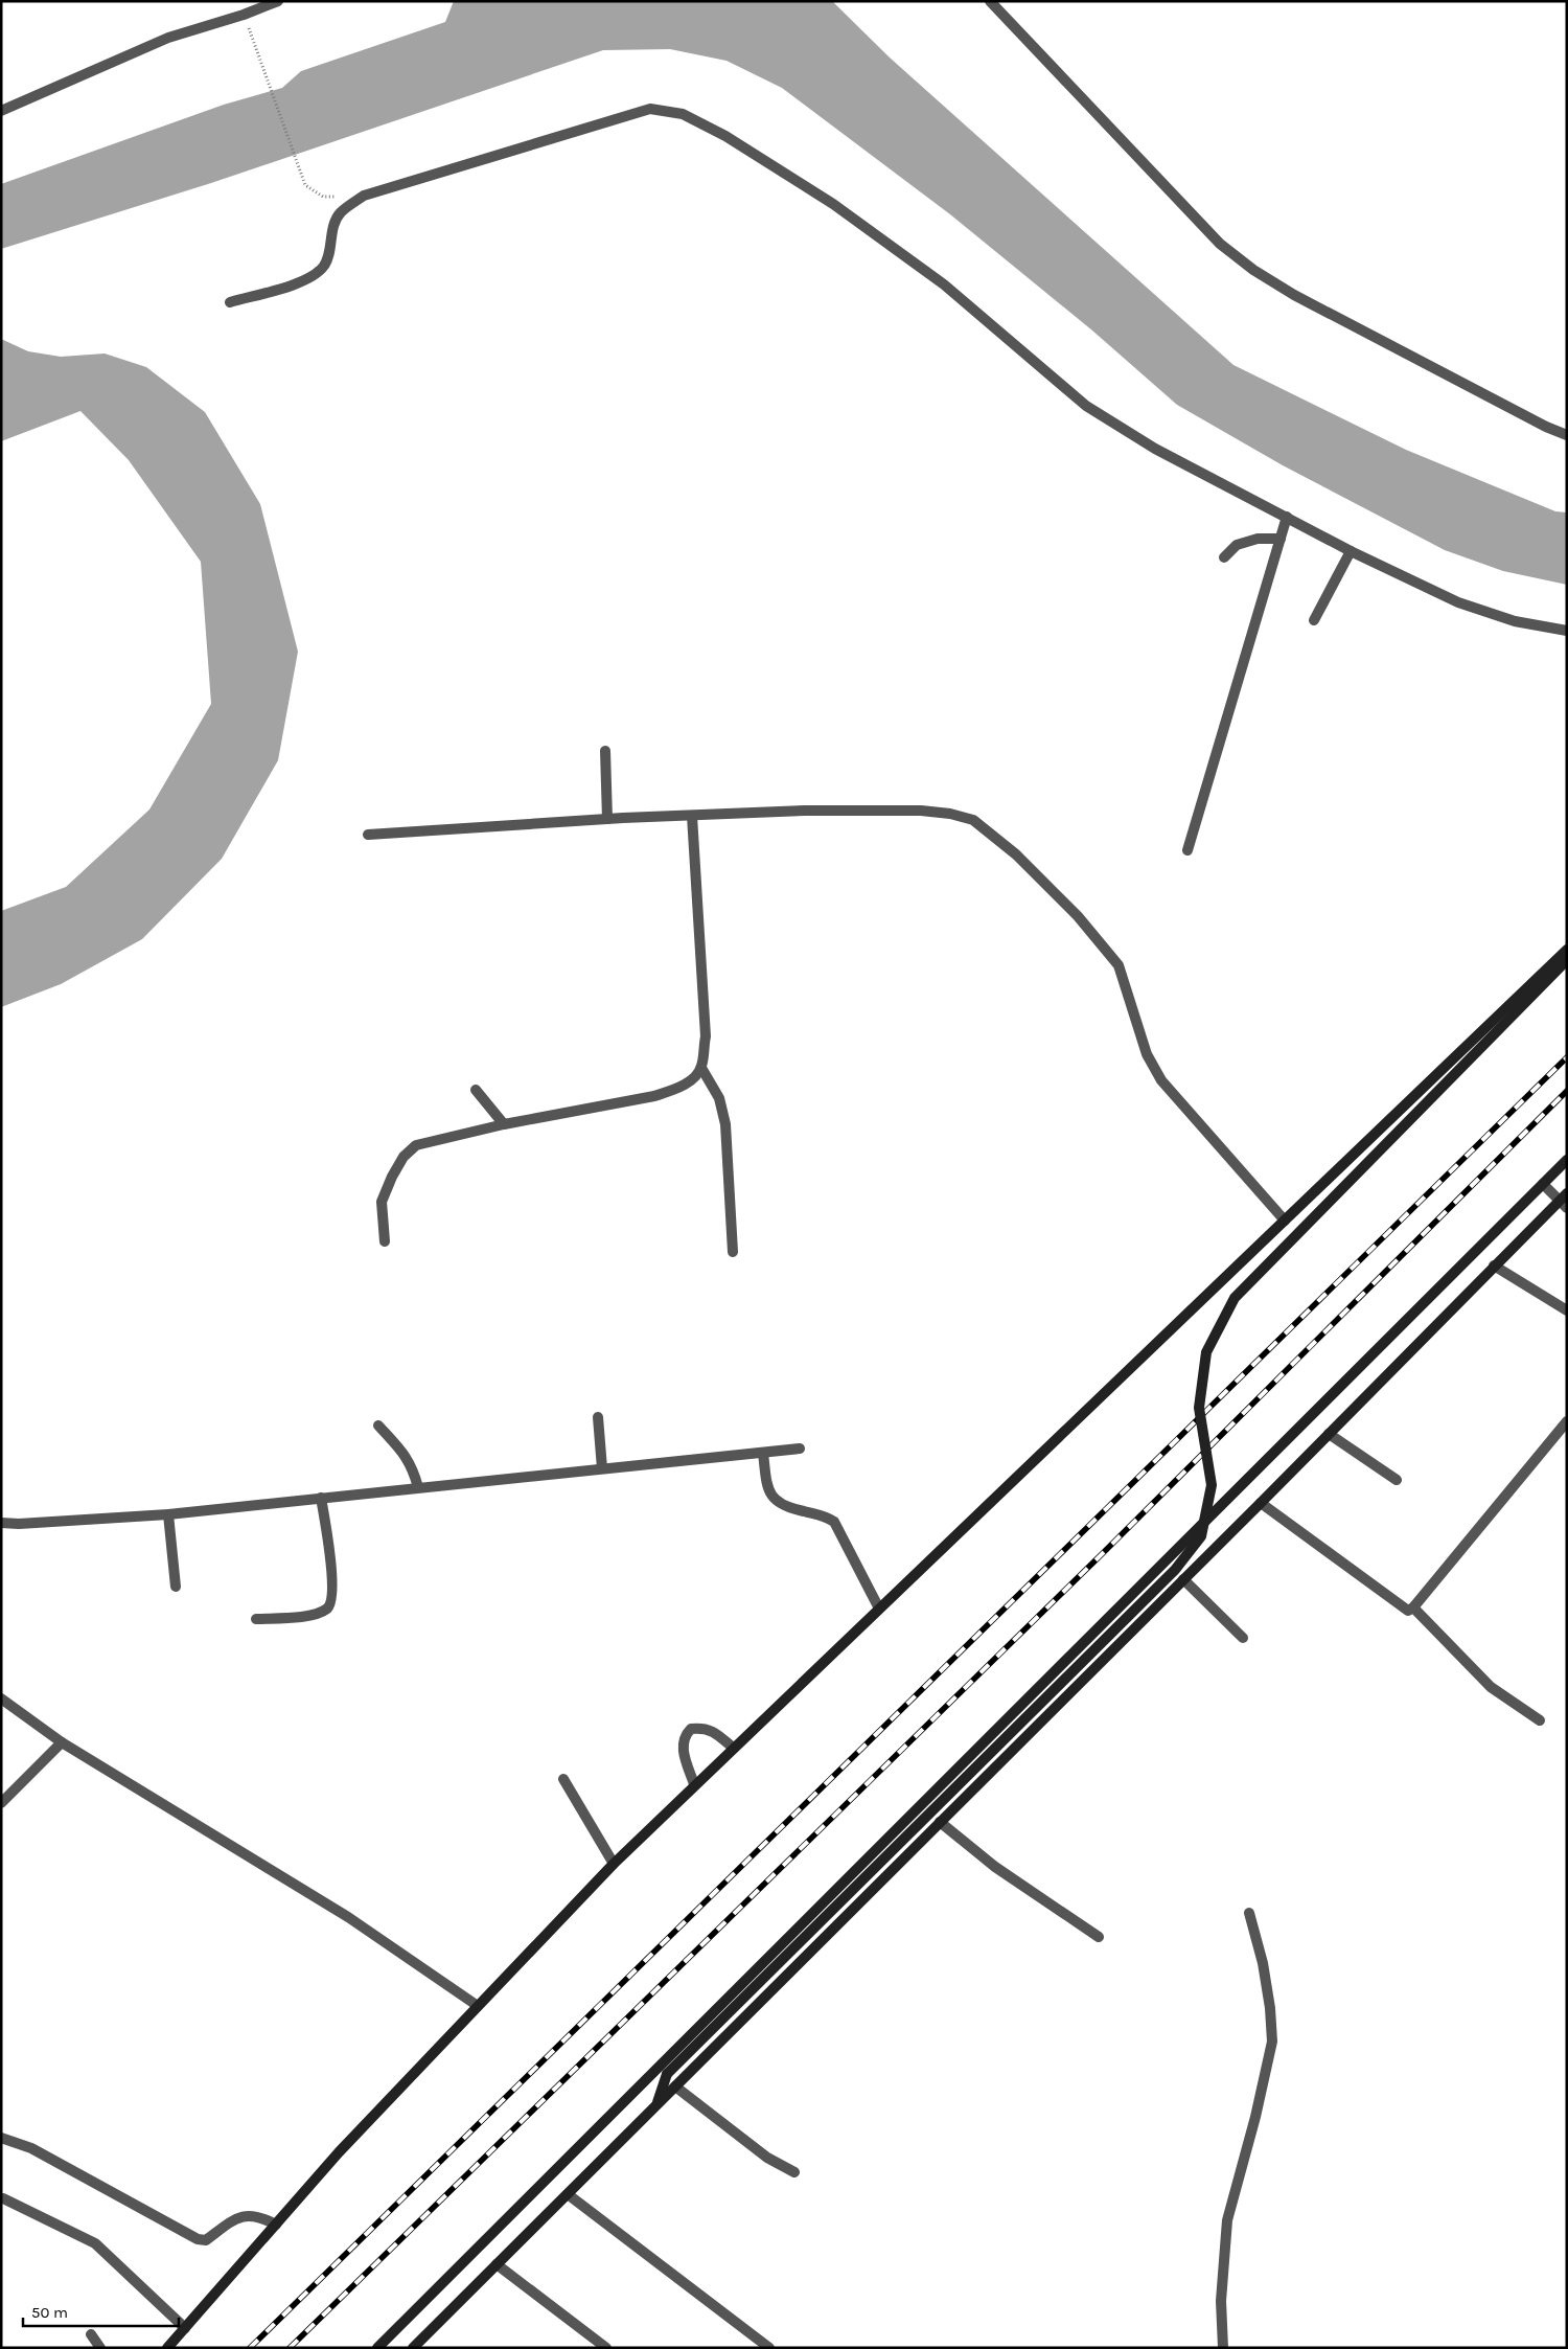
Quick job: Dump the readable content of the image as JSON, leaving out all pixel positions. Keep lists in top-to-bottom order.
{
  "scale_bar": "50 m"
}
